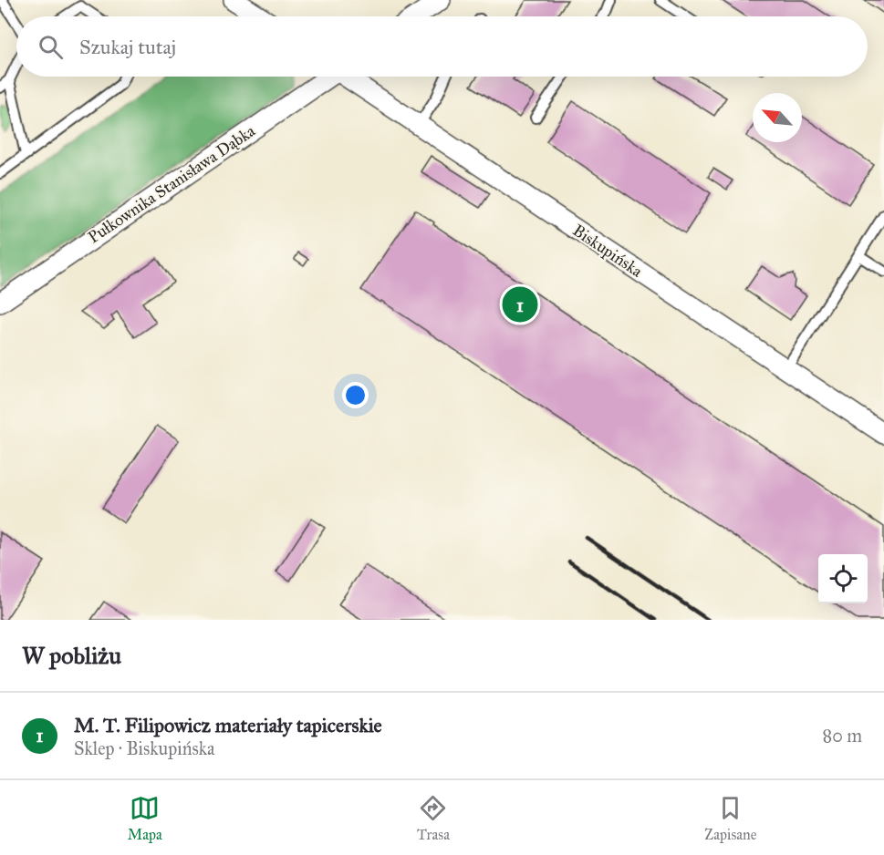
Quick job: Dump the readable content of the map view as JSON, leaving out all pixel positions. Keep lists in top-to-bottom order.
{
  "streets": {
    "street": ["Pułkownika Stanisława Dąbka", "Biskupińska"]
  },
  "north": "top left",
  "page": {
    "search": "Szukaj tutaj",
    "pins": "1",
    "heading": "W pobliżu",
    "list": [
      {
        "mark": "1",
        "name": "M. T. Filipowicz materiały tapicerskie",
        "note": "Sklep · Biskupińska",
        "value": "80 m"
      }
    ],
    "nav": ["Mapa", "Trasa", "Zapisane"]
  }
}
